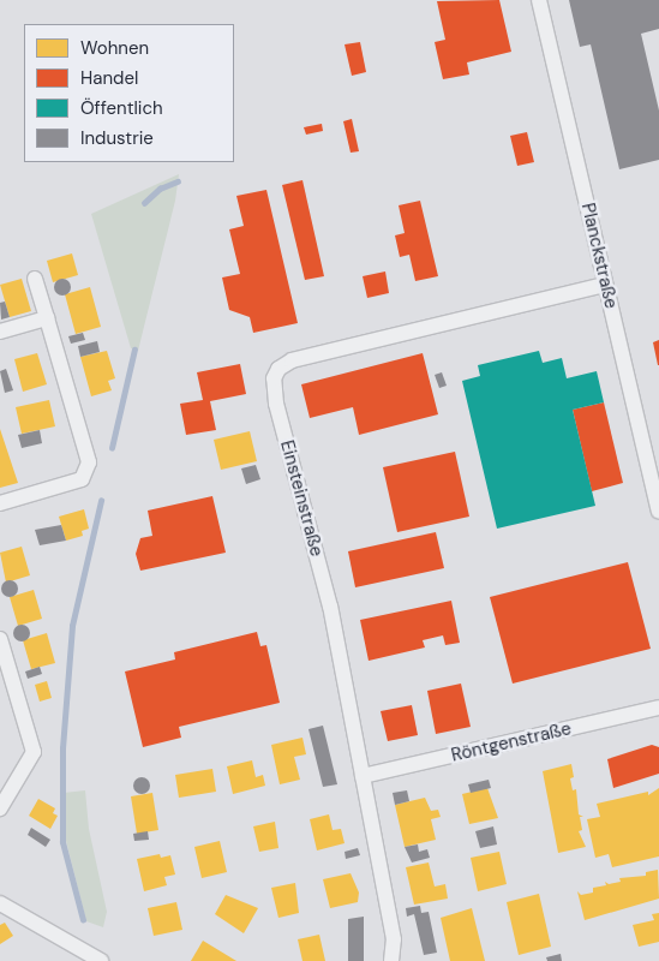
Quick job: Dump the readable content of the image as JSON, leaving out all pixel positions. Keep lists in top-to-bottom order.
{
  "streets": {
    "street": ["Planckstraße", "Einsteinstraße", "Röntgenstraße"]
  },
  "crossings": [
    ["Planckstraße", "Einsteinstraße"],
    ["Einsteinstraße", "Röntgenstraße"]
  ],
  "legend": [
    "Wohnen",
    "Handel",
    "Öffentlich",
    "Industrie"
  ]
}
